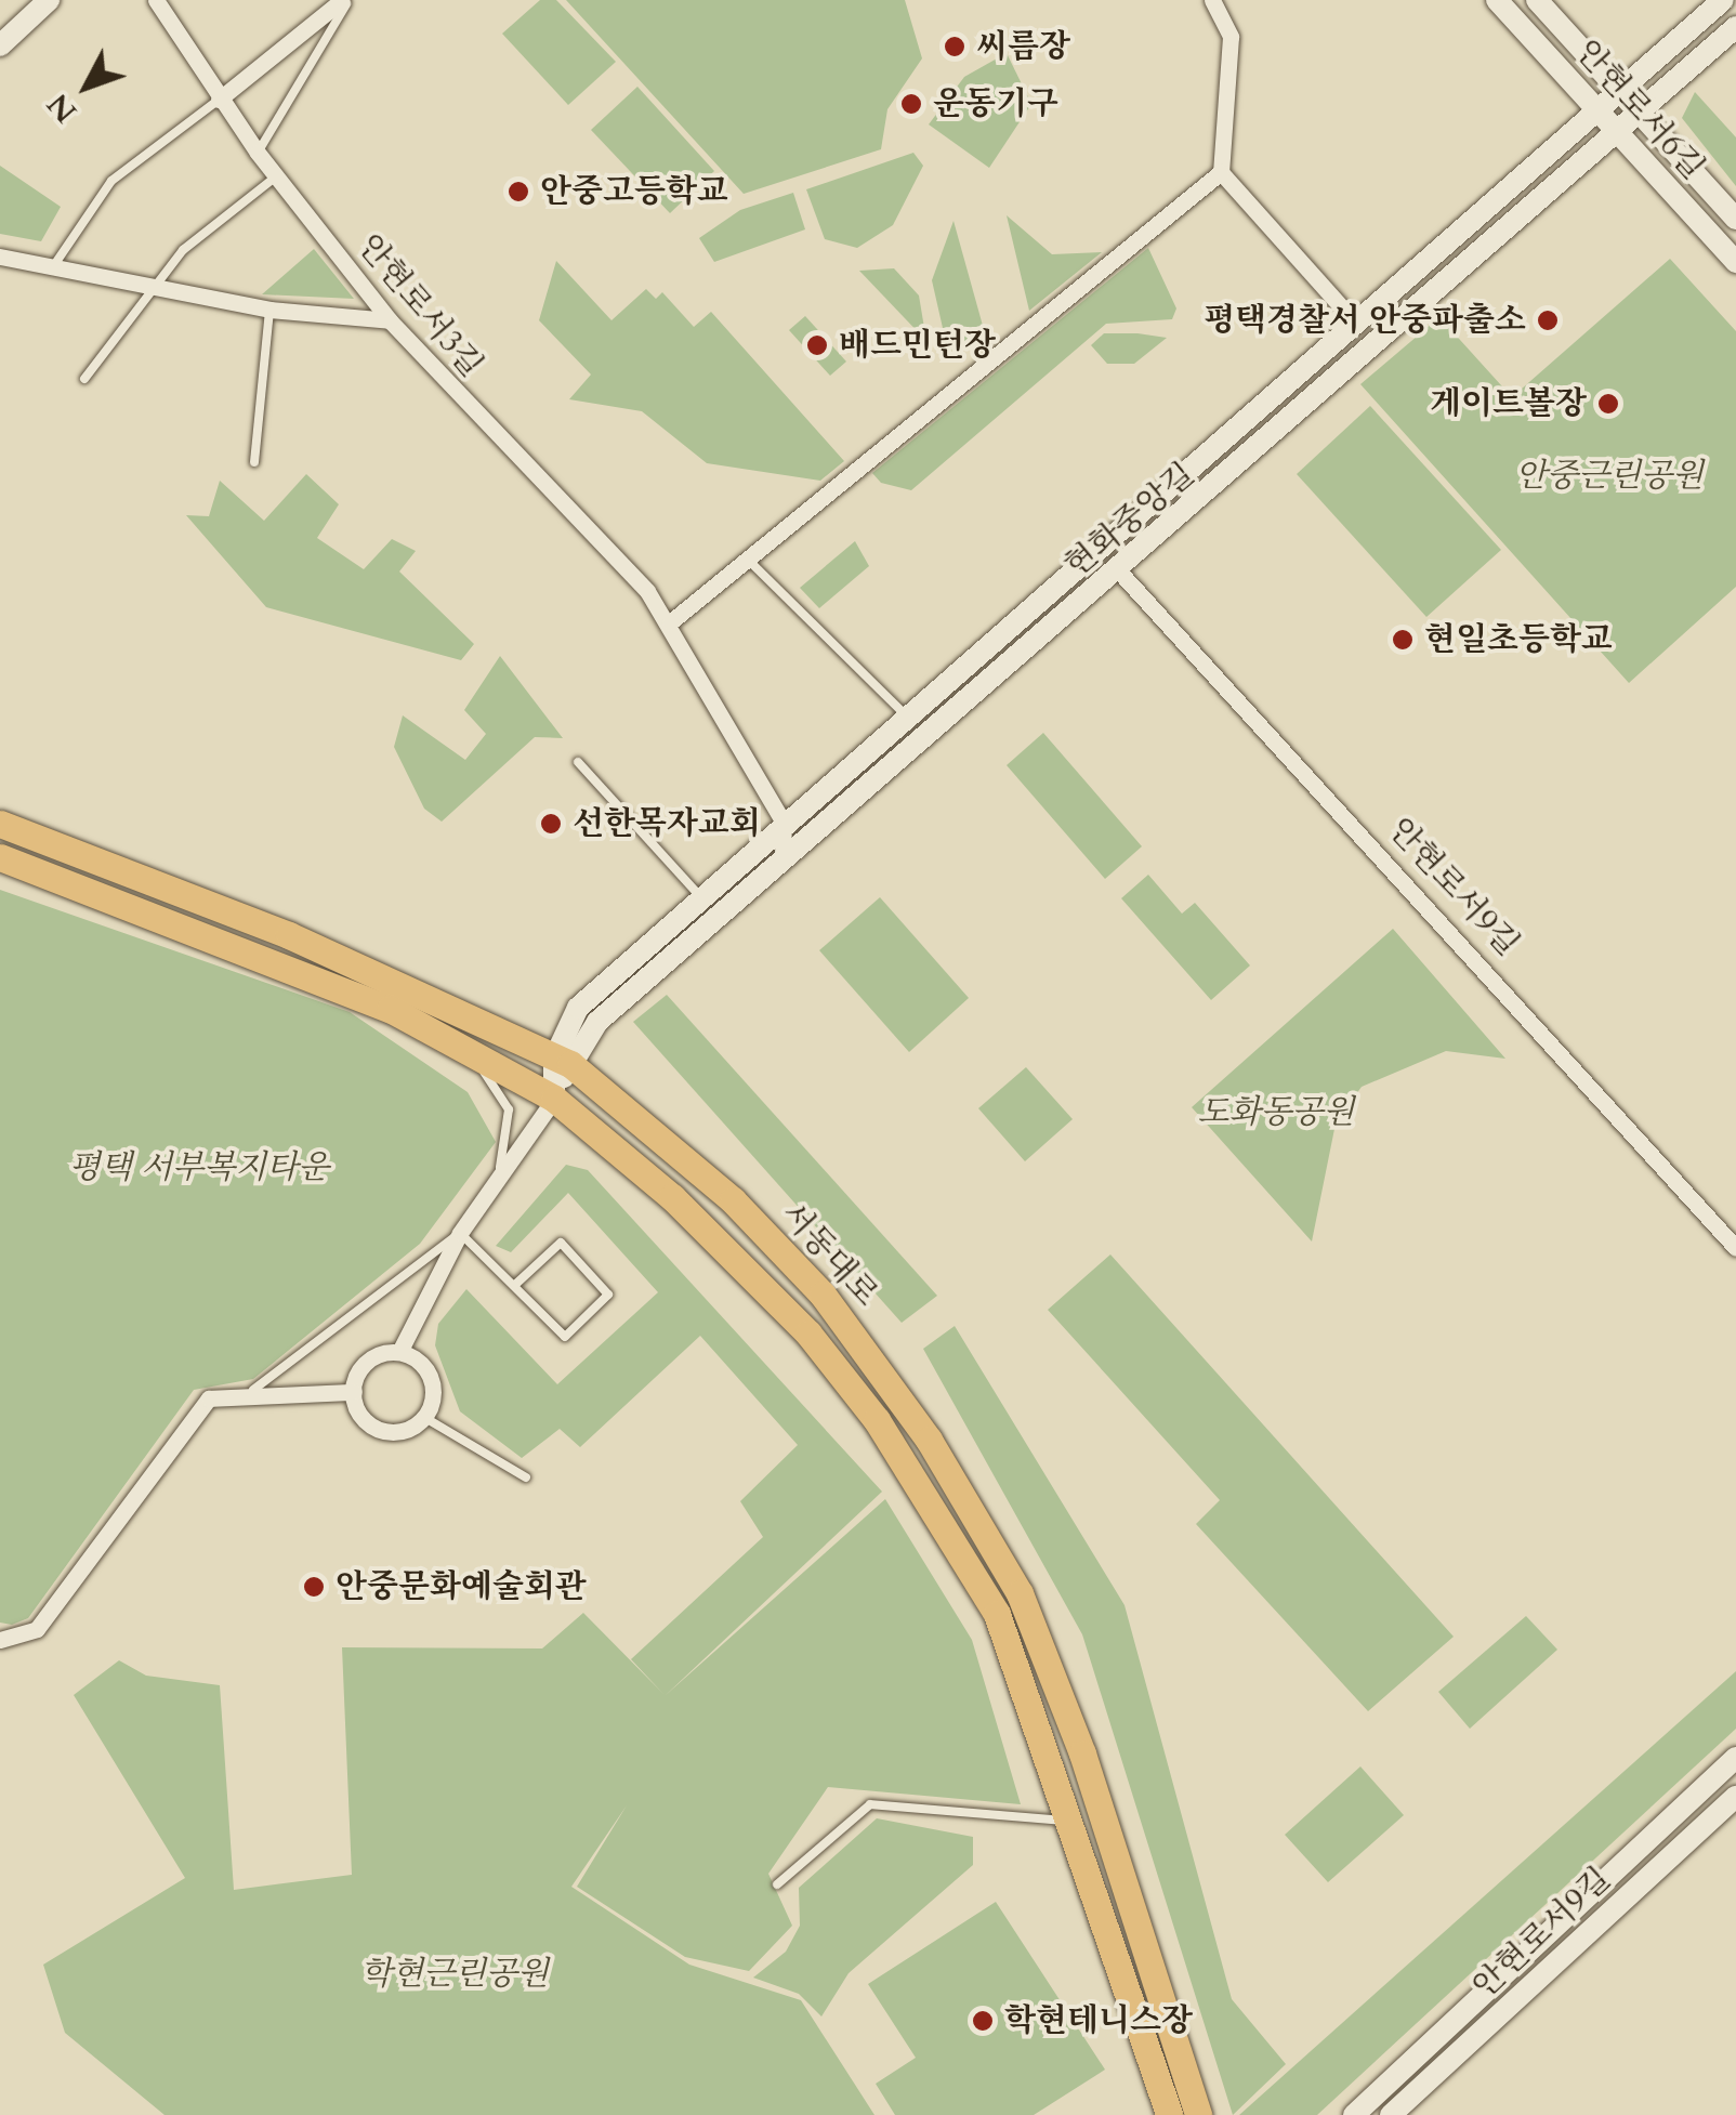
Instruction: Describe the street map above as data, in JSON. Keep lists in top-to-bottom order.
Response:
{
  "streets": {
    "main road": ["서동대로"],
    "street": [
      "안현로서6길",
      "안현로서3길",
      "현화중앙길",
      "안현로서9길"
    ]
  },
  "crossings": [
    ["안현로서6길", "현화중앙길"],
    ["현화중앙길", "안현로서9길"],
    ["현화중앙길", "서동대로"]
  ],
  "parks": [
    "안중근린공원",
    "도화동공원",
    "평택 서부복지타운",
    "학현근린공원"
  ],
  "places": [
    "씨름장",
    "운동기구",
    "안중고등학교",
    "평택경찰서 안중파출소",
    "배드민턴장",
    "게이트볼장",
    "현일초등학교",
    "선한목자교회",
    "안중문화예술회관",
    "학현테니스장"
  ],
  "north": "bottom left"
}
